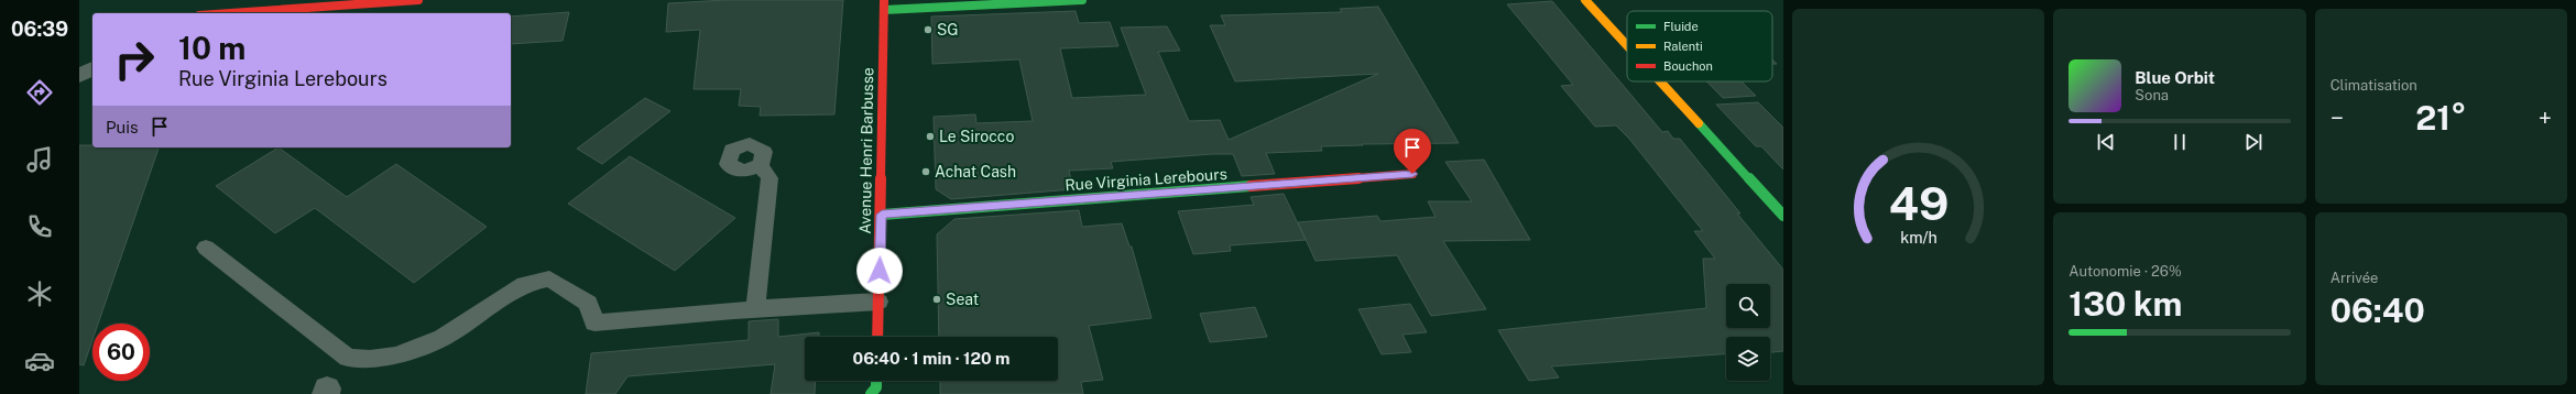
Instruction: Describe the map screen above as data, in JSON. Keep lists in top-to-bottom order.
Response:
{
  "streets": {
    "street": ["Avenue Henri Barbusse", "Rue Virginia Lerebours"]
  },
  "crossings": [
    ["Avenue Henri Barbusse", "Rue Virginia Lerebours"]
  ],
  "places": [
    "SG",
    "Le Sirocco",
    "Achat Cash",
    "Seat"
  ],
  "legend": ["Fluide", "Ralenti", "Bouchon"],
  "page": {
    "tabs": "06:39",
    "tile": [
      "Climatisation",
      ["Autonomie · 26%", "130 km"],
      ["Arrivée", "06:40"]
    ],
    "turn": ["10 m", "Rue Virginia Lerebours"],
    "song": ["Blue Orbit", "Sona"],
    "heat": ["−", "21°", "+"],
    "then": "Puis",
    "limit": "60",
    "trip": "06:40 · 1 min · 120 m",
    "gauge": ["49", "km/h"]
  }
}
